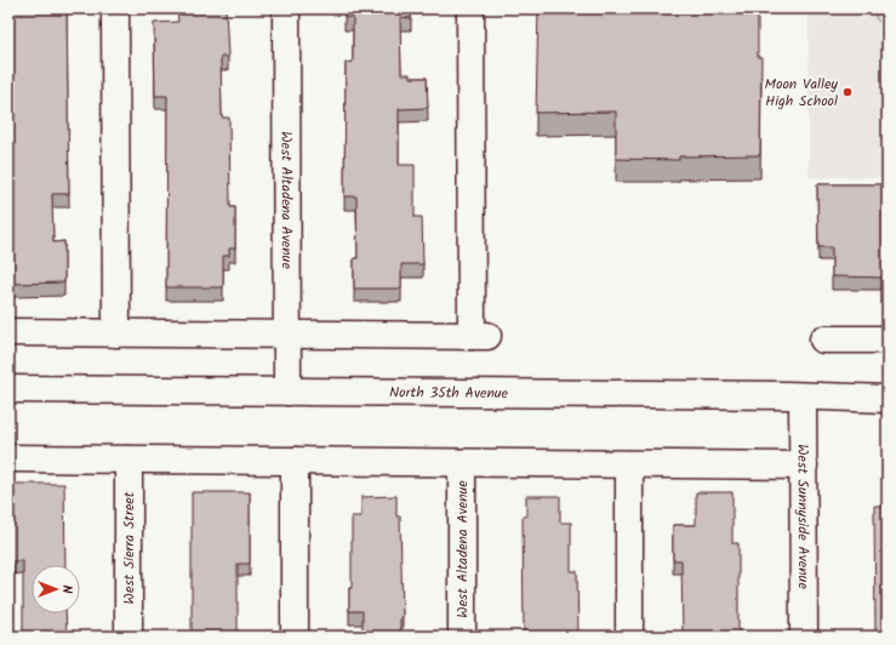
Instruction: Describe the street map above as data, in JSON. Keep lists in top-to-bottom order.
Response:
{
  "streets": {
    "street": [
      "West Altadena Avenue",
      "North 35th Avenue",
      "West Sunnyside Avenue",
      "West Sierra Street"
    ]
  },
  "crossings": [
    ["West Altadena Avenue", "North 35th Avenue"],
    ["North 35th Avenue", "West Sunnyside Avenue"]
  ],
  "places": ["Moon Valley High School"],
  "north": "right"
}
